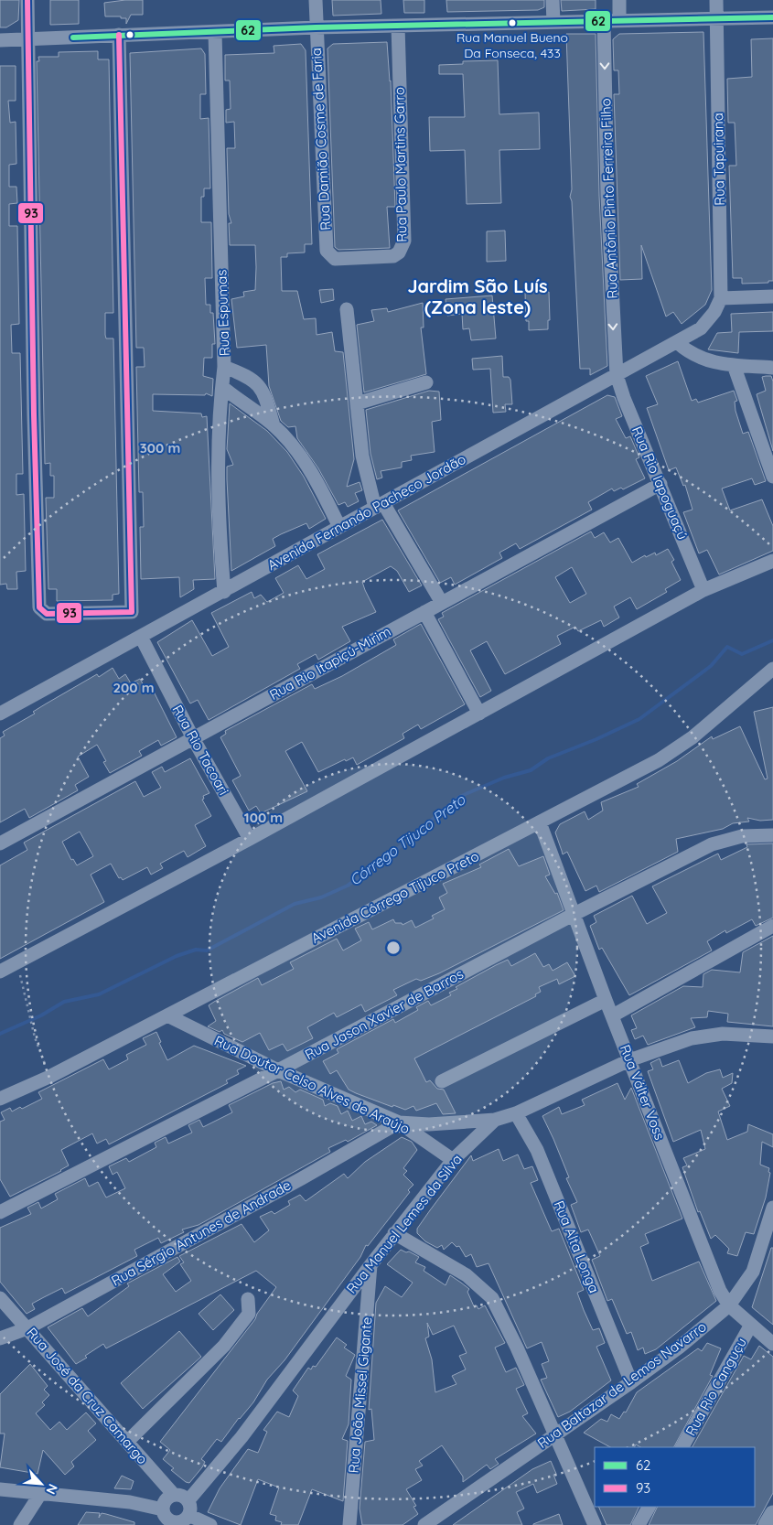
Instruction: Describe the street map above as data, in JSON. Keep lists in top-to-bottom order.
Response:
{
  "streets": {
    "street": [
      "Rua Damião Cosme de Faria",
      "Rua Tapuirana",
      "Rua Paulo Martins Garro",
      "Rua Antônio Pinto Ferreira Filho",
      "Rua Espumas",
      "Rua Rio Iapoguaçú",
      "Avenida Fernando Pacheco Jordão",
      "Rua Rio Itapiçú-Mirim",
      "Rua Rio Tacoari",
      "Avenida Córrego Tijuco Preto",
      "Rua Jason Xavier de Barros",
      "Rua Doutor Celso Alves de Araújo",
      "Rua Válter Voss",
      "Rua Manuel Lemes da Silva",
      "Rua Sérgio Antunes de Andrade",
      "Rua Alta Longa",
      "Rua Baltazar de Lemos Navarro",
      "Rua Rio Canguçu",
      "Rua João Missel Gigante",
      "Rua José da Cruz Camargo"
    ]
  },
  "crossings": [
    ["Rua Damião Cosme de Faria", "Rua Paulo Martins Garro"],
    ["Rua Tapuirana", "Avenida Fernando Pacheco Jordão"],
    ["Rua Antônio Pinto Ferreira Filho", "Rua Rio Iapoguaçú"],
    ["Rua Antônio Pinto Ferreira Filho", "Avenida Fernando Pacheco Jordão"],
    ["Rua Espumas", "Avenida Fernando Pacheco Jordão"],
    ["Rua Rio Iapoguaçú", "Avenida Fernando Pacheco Jordão"],
    ["Rua Rio Iapoguaçú", "Rua Rio Itapiçú-Mirim"],
    ["Avenida Fernando Pacheco Jordão", "Rua Rio Tacoari"],
    ["Rua Rio Itapiçú-Mirim", "Rua Rio Tacoari"],
    ["Avenida Córrego Tijuco Preto", "Rua Doutor Celso Alves de Araújo"],
    ["Avenida Córrego Tijuco Preto", "Rua Válter Voss"],
    ["Rua Jason Xavier de Barros", "Rua Doutor Celso Alves de Araújo"],
    ["Rua Jason Xavier de Barros", "Rua Válter Voss"],
    ["Rua Doutor Celso Alves de Araújo", "Rua Manuel Lemes da Silva"],
    ["Rua Doutor Celso Alves de Araújo", "Rua Sérgio Antunes de Andrade"],
    ["Rua Válter Voss", "Rua Manuel Lemes da Silva"],
    ["Rua Válter Voss", "Rua Baltazar de Lemos Navarro"],
    ["Rua Válter Voss", "Rua Rio Canguçu"],
    ["Rua Manuel Lemes da Silva", "Rua Alta Longa"],
    ["Rua Manuel Lemes da Silva", "Rua João Missel Gigante"],
    ["Rua Manuel Lemes da Silva", "Rua José da Cruz Camargo"],
    ["Rua Sérgio Antunes de Andrade", "Rua José da Cruz Camargo"],
    ["Rua Alta Longa", "Rua Baltazar de Lemos Navarro"]
  ],
  "one_way": ["Rua Antônio Pinto Ferreira Filho"],
  "districts": ["Jardim São Luís (Zona leste)"],
  "water": ["Córrego Tijuco Preto"],
  "places": ["Rua Manuel Bueno Da Fonseca, 433"],
  "lines": ["transit line 93", "transit line 62"],
  "legend": ["62", "93"],
  "north": "bottom right",
  "rings": ["300 m", "200 m", "100 m"]
}
